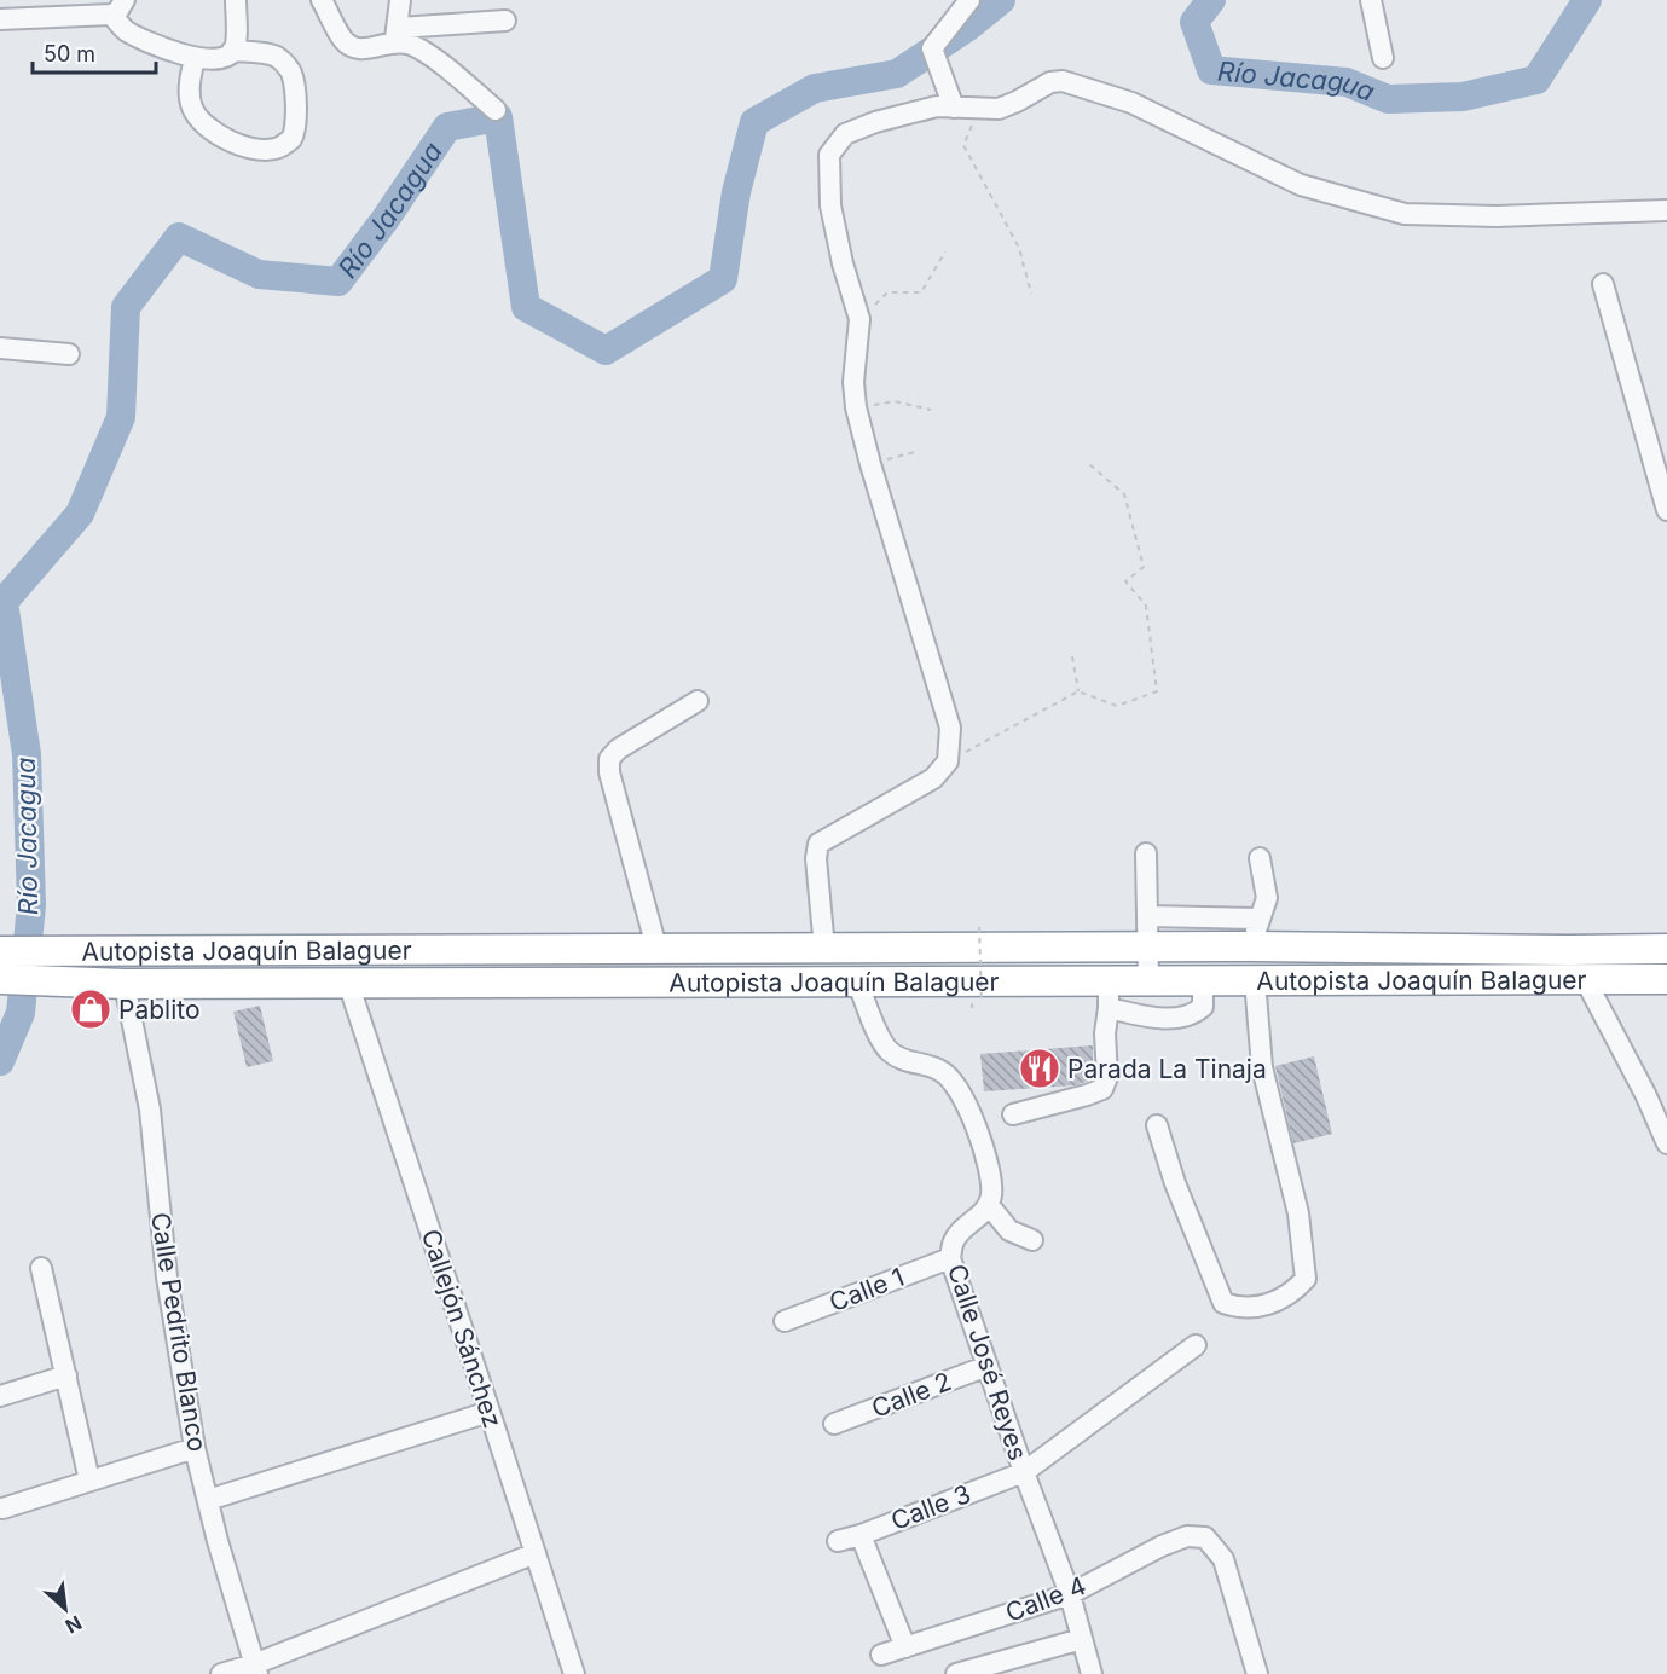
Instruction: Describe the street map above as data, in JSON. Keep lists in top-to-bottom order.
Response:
{
  "streets": {
    "highway": ["Autopista Joaquín Balaguer"],
    "street": [
      "Calle 1",
      "Callejón Sánchez",
      "Calle Pedrito Blanco",
      "Calle José Reyes",
      "Calle 2",
      "Calle 3",
      "Calle 4"
    ]
  },
  "crossings": [
    ["Autopista Joaquín Balaguer", "Callejón Sánchez"],
    ["Autopista Joaquín Balaguer", "Calle Pedrito Blanco"],
    ["Calle 1", "Calle José Reyes"],
    ["Calle José Reyes", "Calle 2"],
    ["Calle José Reyes", "Calle 3"],
    ["Calle José Reyes", "Calle 4"]
  ],
  "water": ["Río Jacagua"],
  "places": {
    "shop": ["Pablito"],
    "restaurant": ["Parada La Tinaja"]
  },
  "scale_bar": "50 m",
  "north": "bottom right"
}
